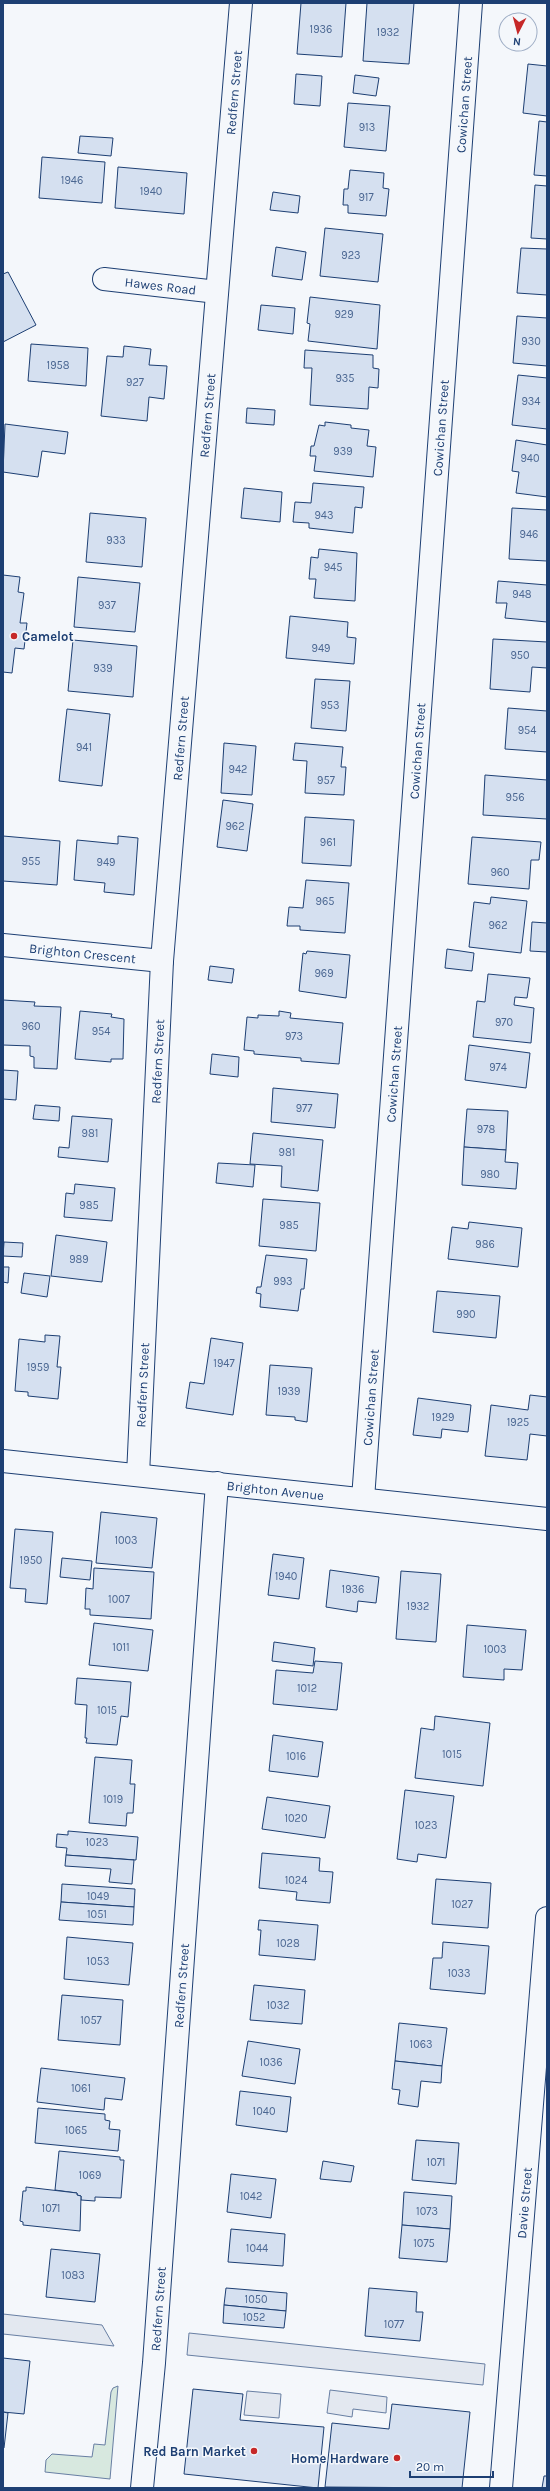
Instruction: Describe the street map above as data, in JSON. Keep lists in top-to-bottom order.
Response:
{
  "streets": {
    "street": [
      "Redfern Street",
      "Cowichan Street",
      "Hawes Road",
      "Brighton Crescent",
      "Brighton Avenue",
      "Davie Street"
    ]
  },
  "crossings": [
    ["Redfern Street", "Hawes Road"],
    ["Redfern Street", "Brighton Crescent"],
    ["Redfern Street", "Brighton Avenue"],
    ["Cowichan Street", "Brighton Avenue"]
  ],
  "places": ["Camelot", "Red Barn Market", "Home Hardware"],
  "house_numbers": [
    "1936",
    "1932",
    "913",
    "1946",
    "1940",
    "917",
    "923",
    "929",
    "930",
    "1958",
    "935",
    "927",
    "934",
    "939",
    "940",
    "943",
    "946",
    "933",
    "945",
    "948",
    "937",
    "949",
    "950",
    "939",
    "953",
    "954",
    "941",
    "942",
    "957",
    "956",
    "962",
    "961",
    "955",
    "949",
    "960",
    "965",
    "962",
    "969",
    "970",
    "960",
    "954",
    "973",
    "974",
    "977",
    "978",
    "981",
    "981",
    "980",
    "985",
    "985",
    "986",
    "989",
    "993",
    "990",
    "1947",
    "1959",
    "1939",
    "1929",
    "1925",
    "1003",
    "1950",
    "1940",
    "1936",
    "1007",
    "1932",
    "1011",
    "1003",
    "1012",
    "1015",
    "1015",
    "1016",
    "1019",
    "1020",
    "1023",
    "1023",
    "1024",
    "1049",
    "1027",
    "1051",
    "1028",
    "1053",
    "1033",
    "1032",
    "1057",
    "1063",
    "1036",
    "1061",
    "1040",
    "1065",
    "1071",
    "1069",
    "1042",
    "1071",
    "1073",
    "1075",
    "1044",
    "1083",
    "1050",
    "1052",
    "1077"
  ],
  "scale_bar": "20 m",
  "north": "bottom"
}
